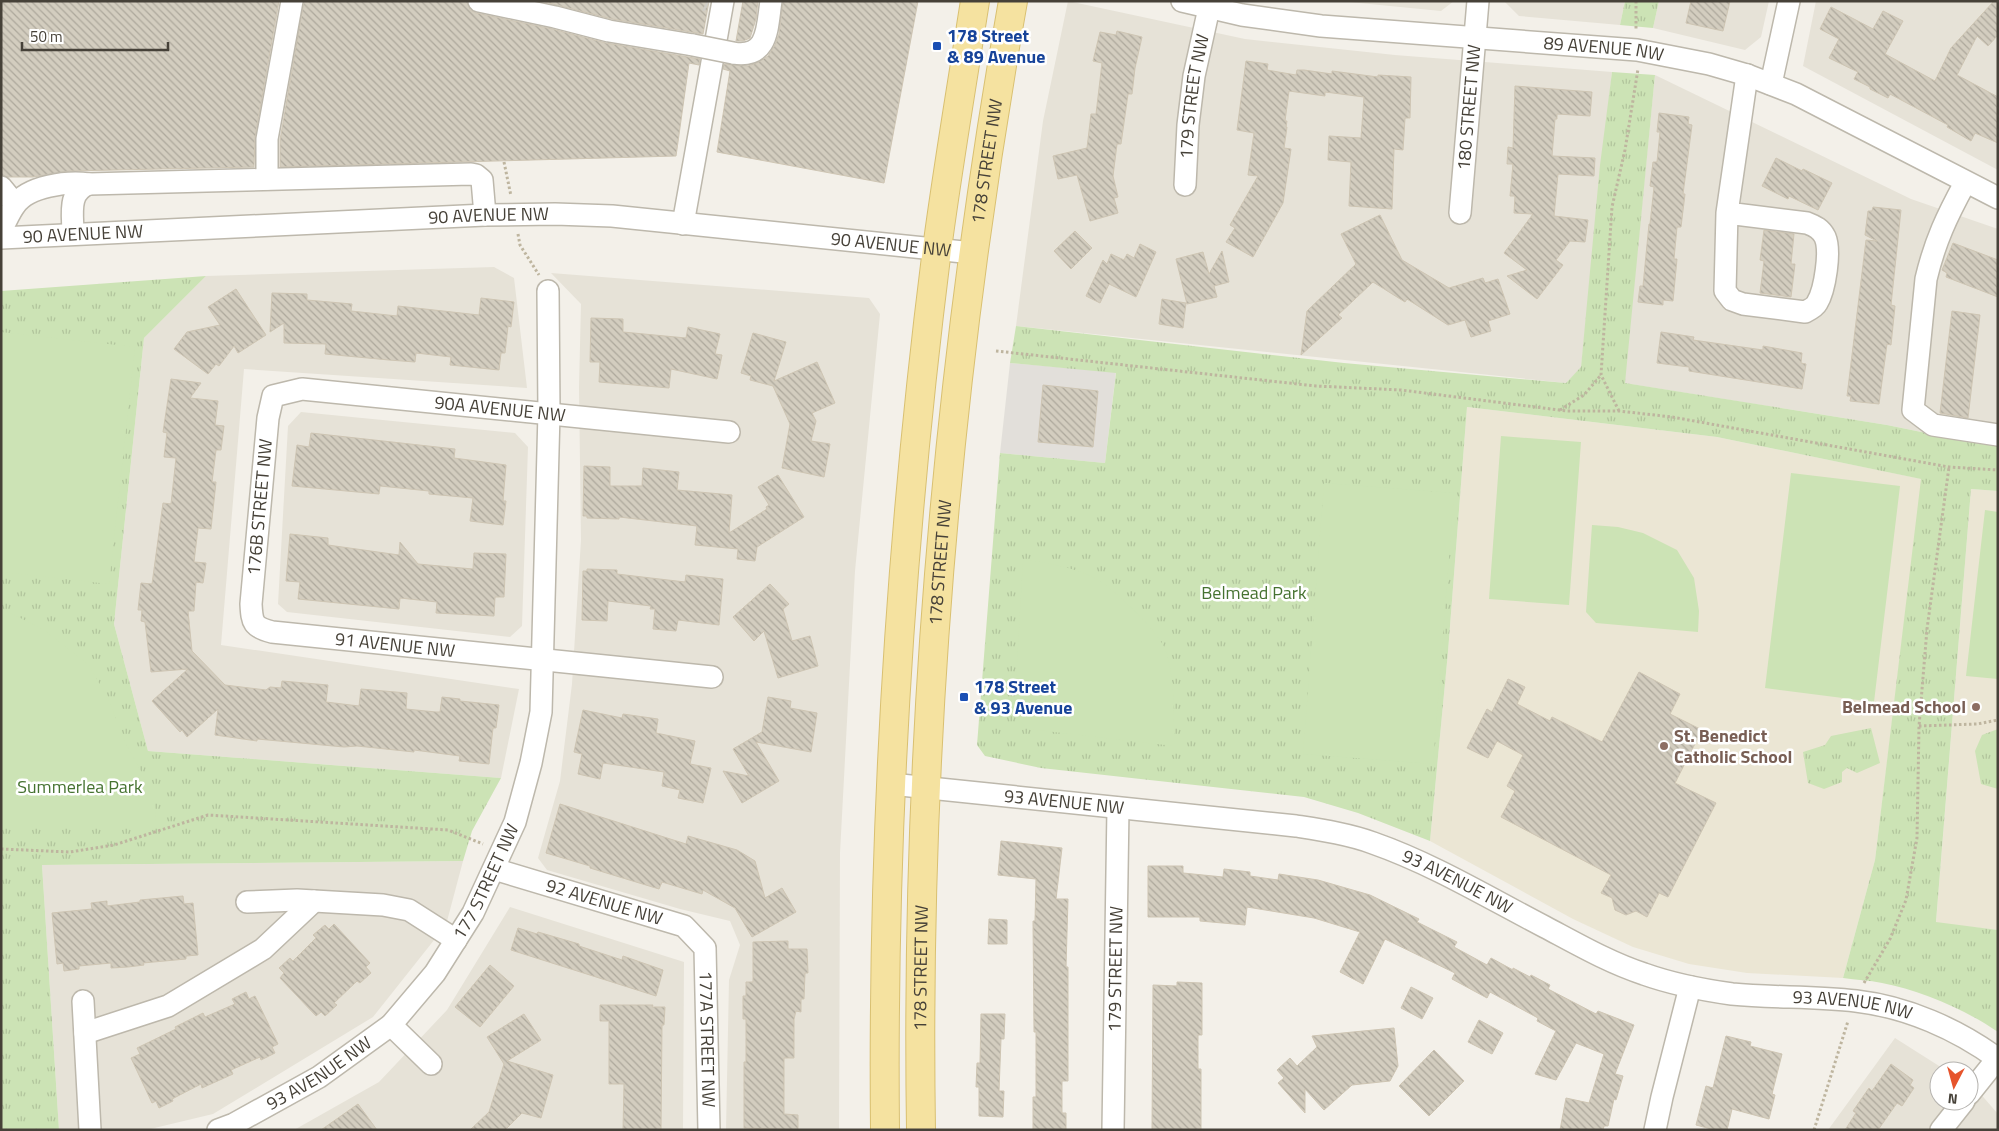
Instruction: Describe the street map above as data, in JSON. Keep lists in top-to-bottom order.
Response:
{
  "streets": {
    "main road": ["178 STREET NW"],
    "street": [
      "89 AVENUE NW",
      "179 STREET NW",
      "180 STREET NW",
      "90 AVENUE NW",
      "90A AVENUE NW",
      "176B STREET NW",
      "91 AVENUE NW",
      "93 AVENUE NW",
      "177 STREET NW",
      "92 AVENUE NW",
      "177A STREET NW"
    ]
  },
  "crossings": [
    ["89 AVENUE NW", "179 STREET NW"],
    ["89 AVENUE NW", "180 STREET NW"],
    ["179 STREET NW", "93 AVENUE NW"],
    ["178 STREET NW", "90 AVENUE NW"],
    ["178 STREET NW", "93 AVENUE NW"],
    ["90A AVENUE NW", "176B STREET NW"],
    ["90A AVENUE NW", "177 STREET NW"],
    ["176B STREET NW", "91 AVENUE NW"],
    ["91 AVENUE NW", "177 STREET NW"],
    ["93 AVENUE NW", "177 STREET NW"],
    ["177 STREET NW", "92 AVENUE NW"],
    ["92 AVENUE NW", "177A STREET NW"]
  ],
  "parks": ["Belmead Park", "Summerlea Park"],
  "places": {
    "transit": ["178 Street & 89 Avenue", "178 Street & 93 Avenue"],
    "other": ["Belmead School", "St. Benedict Catholic School"]
  },
  "scale_bar": "50 m",
  "north": "bottom"
}
